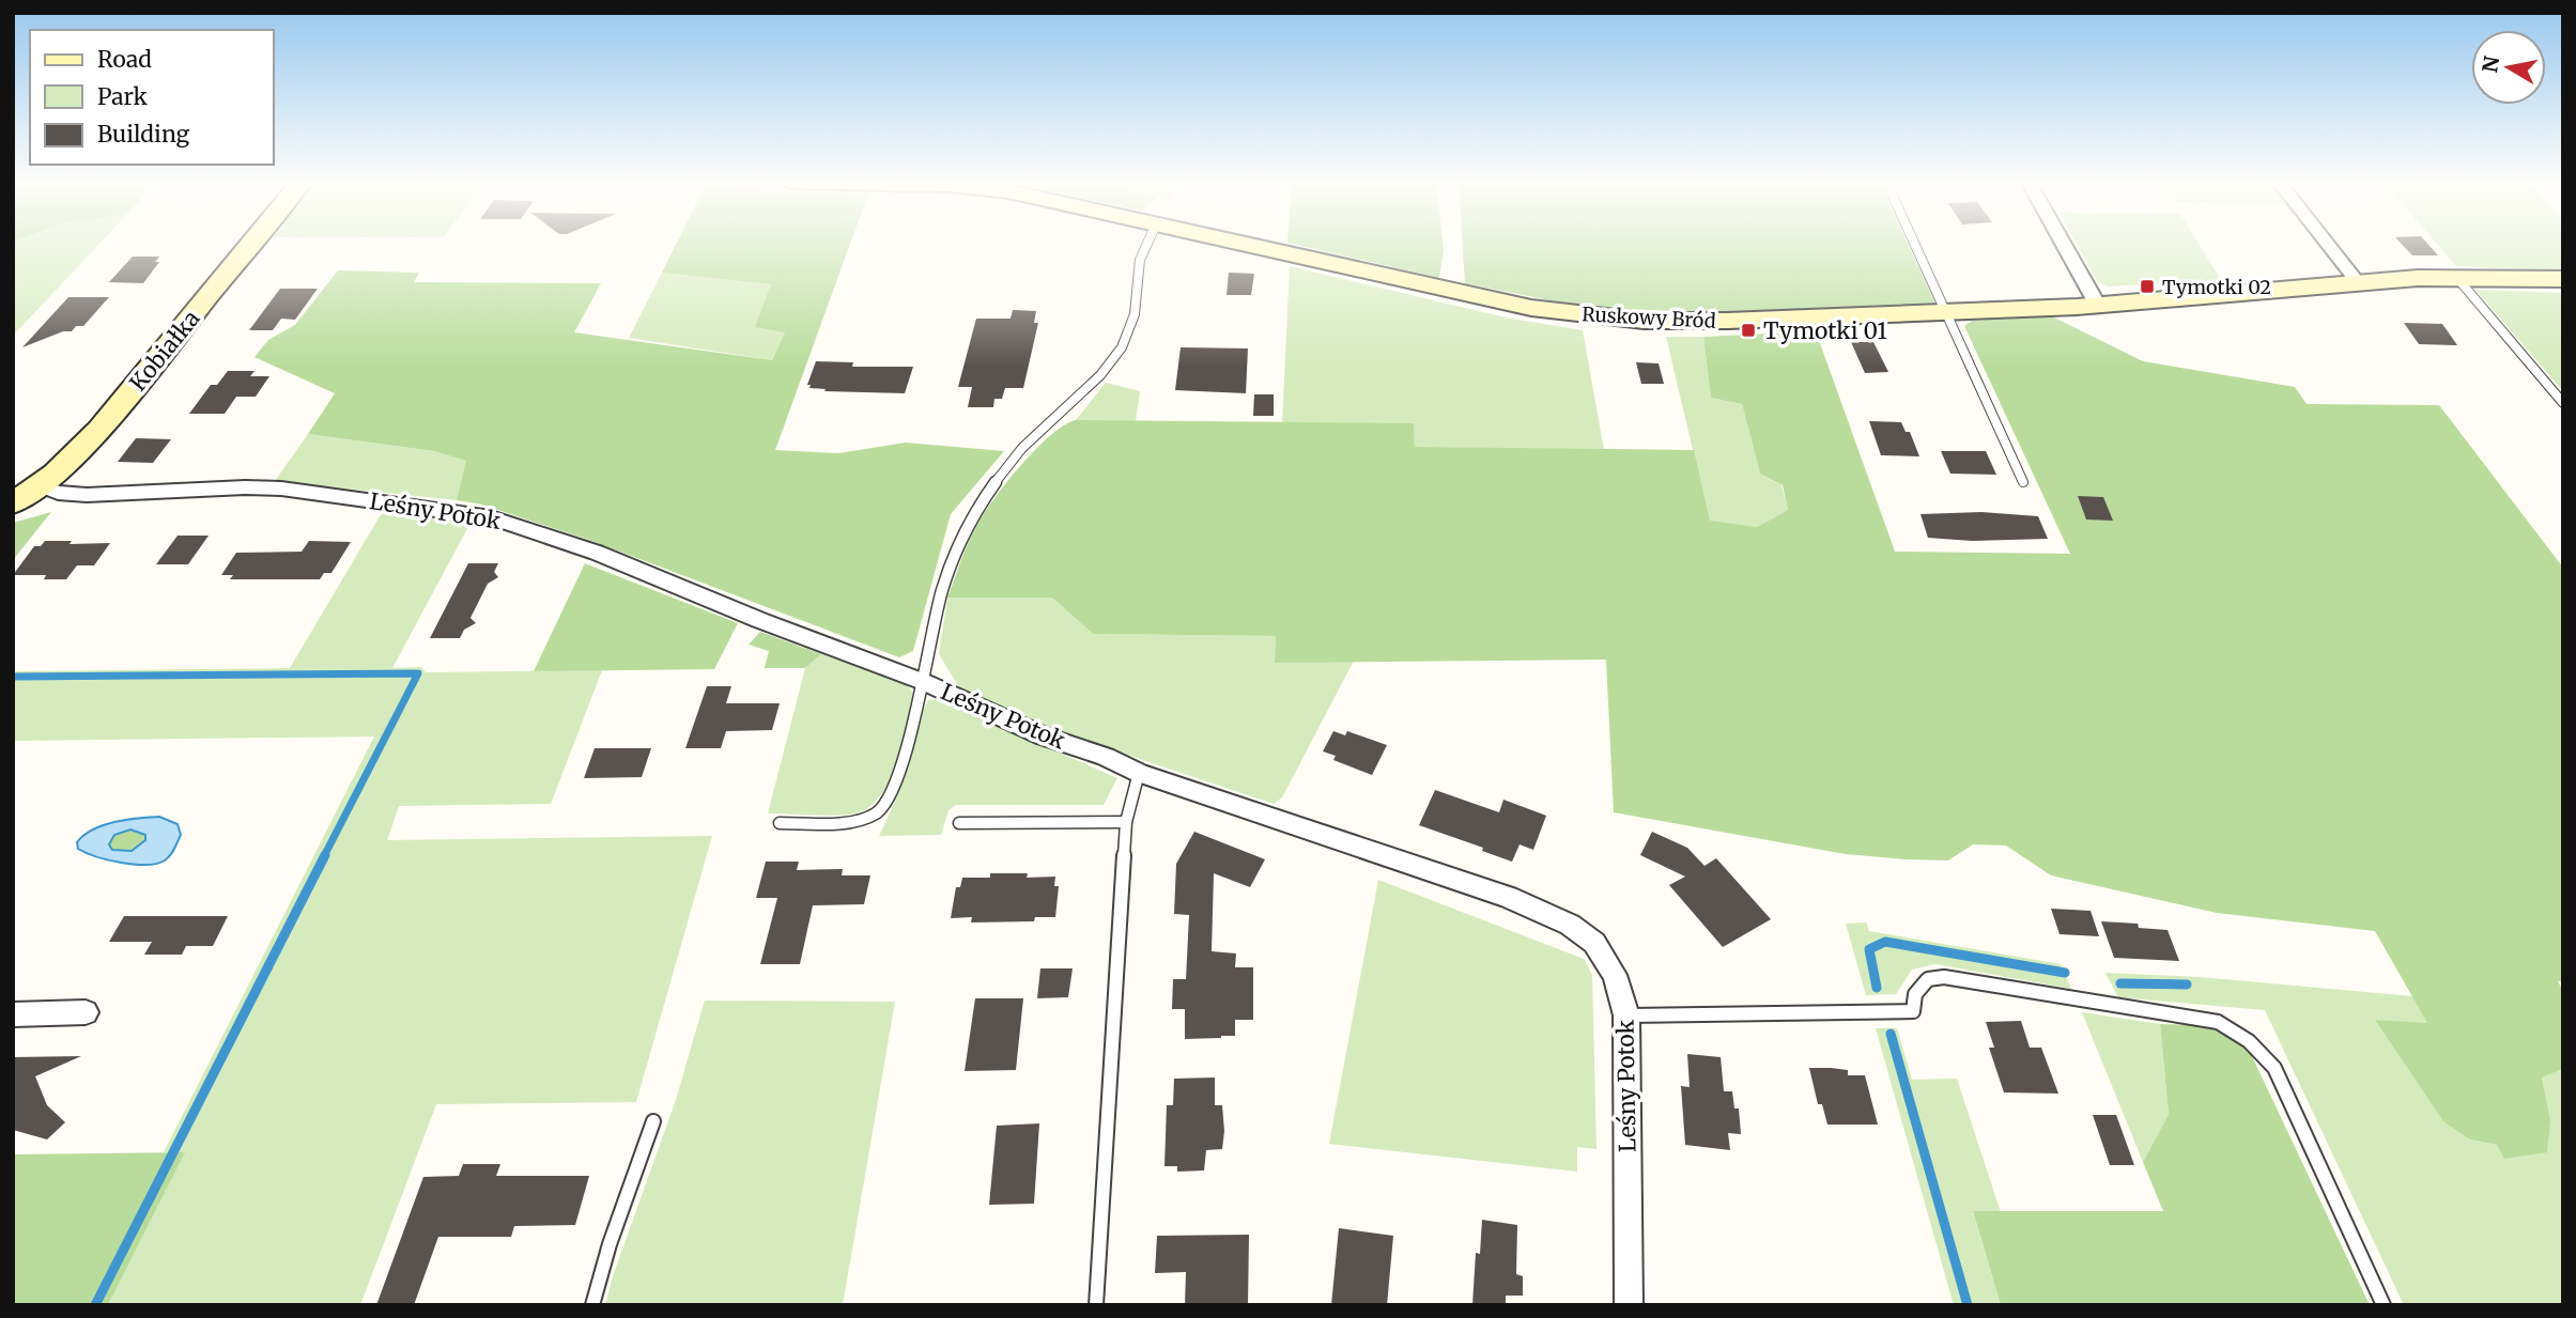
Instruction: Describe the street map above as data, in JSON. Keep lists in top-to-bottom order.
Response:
{
  "streets": {
    "street": ["Ruskowy Bród", "Kobiałka", "Leśny Potok"]
  },
  "crossings": [
    ["Kobiałka", "Leśny Potok"]
  ],
  "places": {
    "transit": ["Tymotki 02", "Tymotki 01"]
  },
  "legend": ["Road", "Park", "Building"],
  "north": "left"
}
